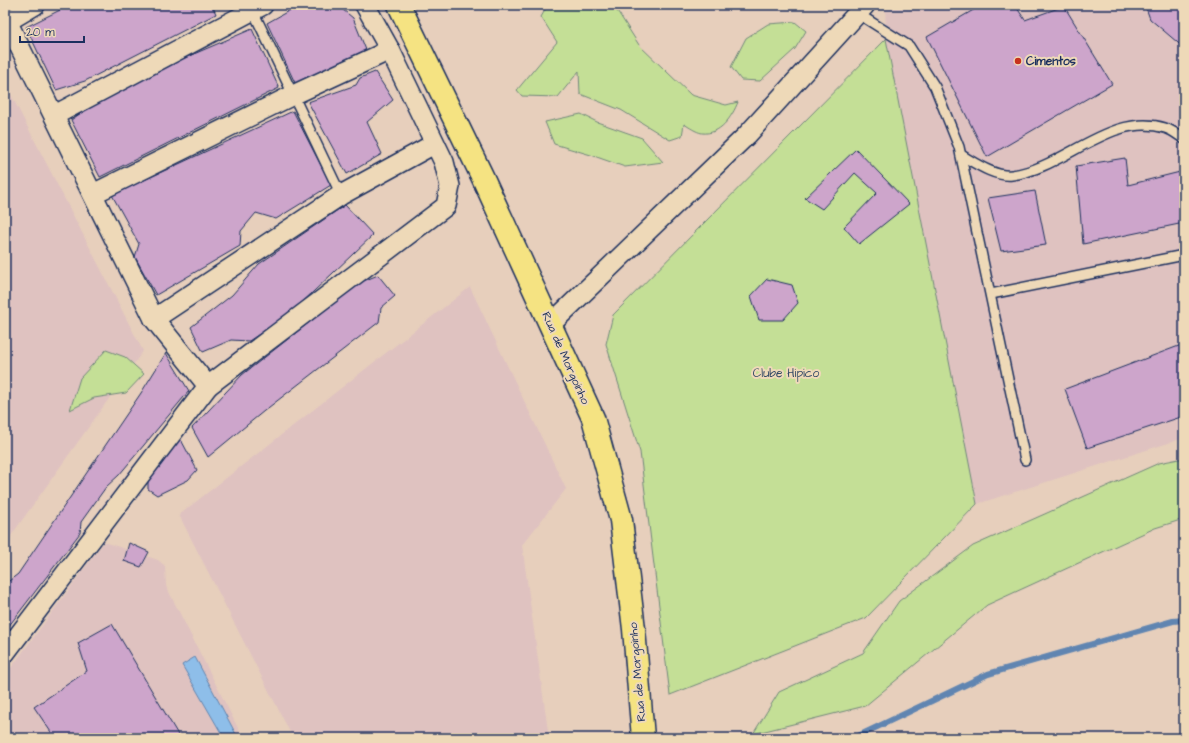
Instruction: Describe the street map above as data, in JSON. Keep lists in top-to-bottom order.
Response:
{
  "streets": {
    "main road": ["Rua de Morgoinho"]
  },
  "parks": ["Clube Hipico"],
  "places": ["Cimentos"],
  "scale_bar": "20 m"
}
